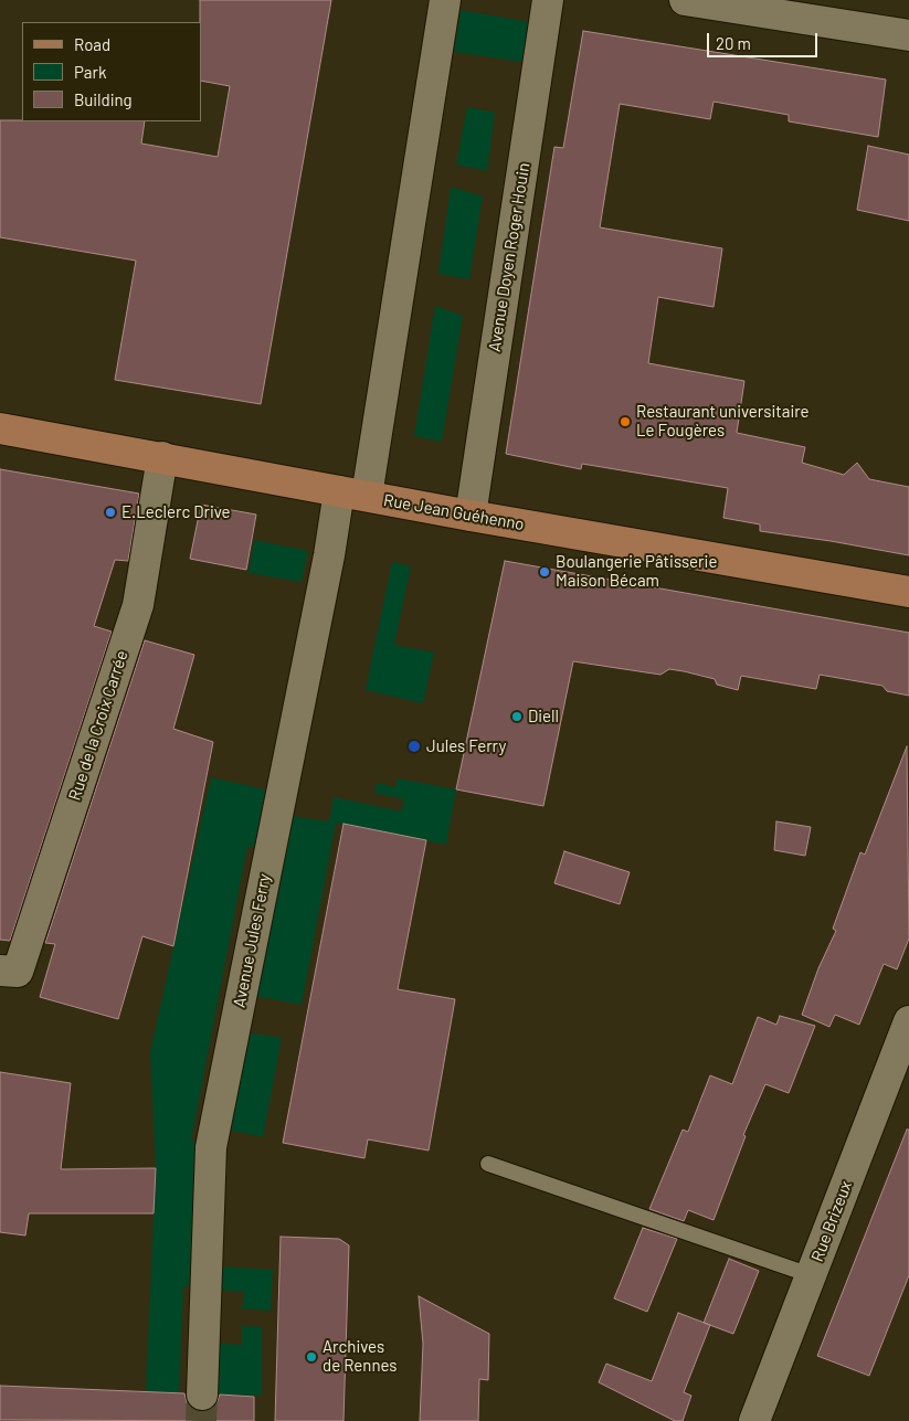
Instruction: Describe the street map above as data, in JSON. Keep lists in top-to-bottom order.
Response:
{
  "streets": {
    "main road": ["Rue Jean Guéhenno"],
    "street": [
      "Avenue Doyen Roger Houin",
      "Rue de la Croix Carrée",
      "Avenue Jules Ferry",
      "Rue Brizeux"
    ]
  },
  "crossings": [
    ["Avenue Doyen Roger Houin", "Rue Jean Guéhenno"],
    ["Rue Jean Guéhenno", "Rue de la Croix Carrée"],
    ["Rue Jean Guéhenno", "Avenue Jules Ferry"]
  ],
  "places": [
    "Restaurant universitaire Le Fougères",
    "E.Leclerc Drive",
    "Boulangerie Pâtisserie Maison Bécam",
    "Diell",
    "Jules Ferry",
    "Archives de Rennes"
  ],
  "legend": ["Road", "Park", "Building"],
  "scale_bar": "20 m"
}
